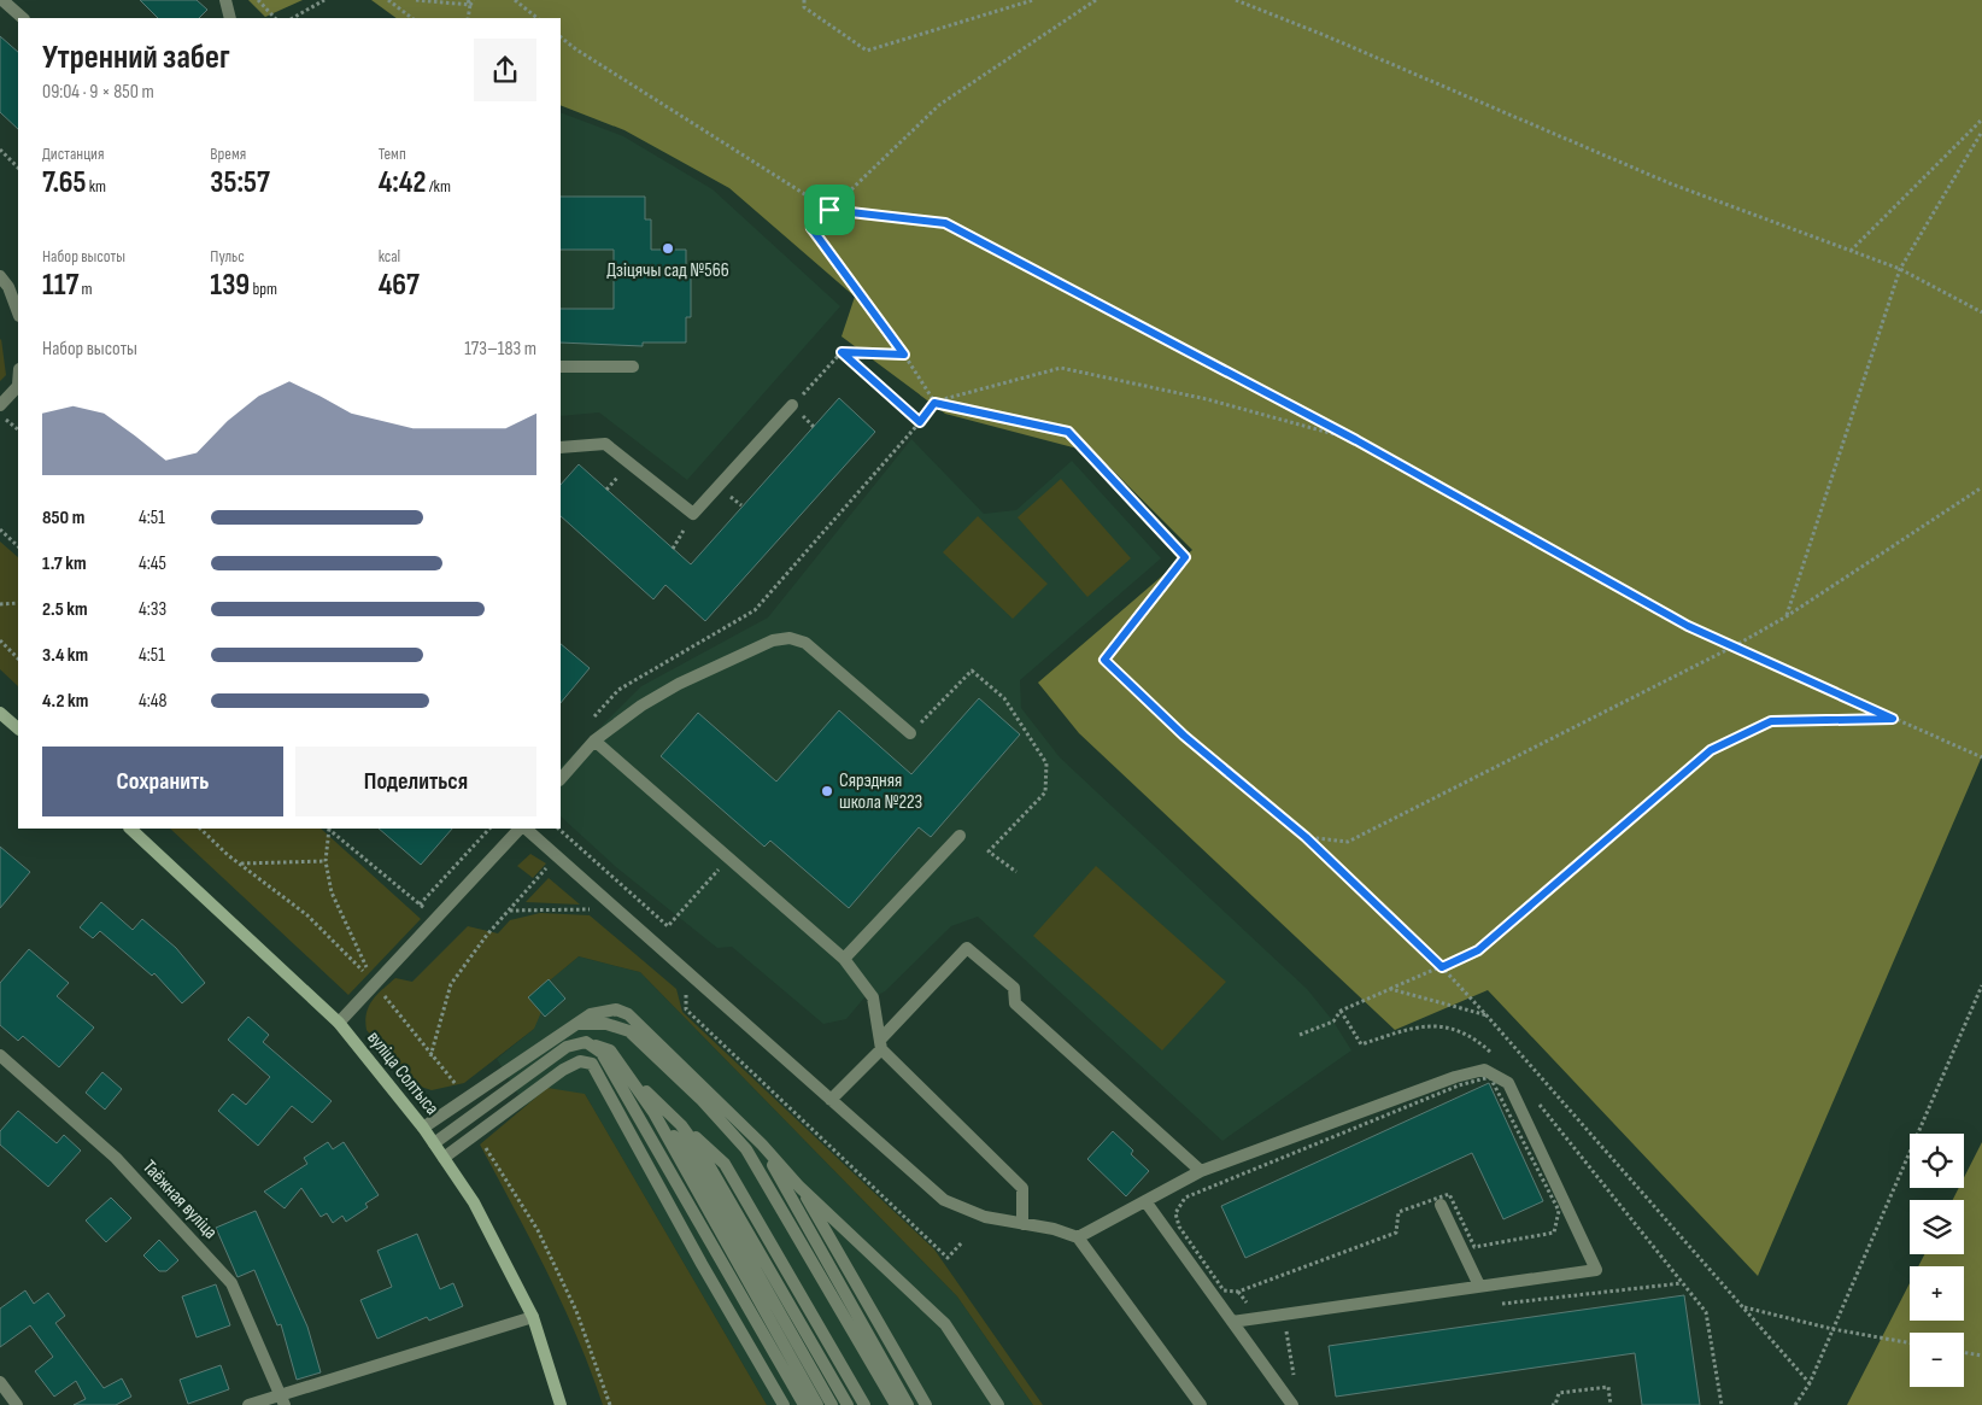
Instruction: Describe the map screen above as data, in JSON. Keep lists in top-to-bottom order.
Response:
{
  "streets": {
    "main road": ["вуліца Солтыса"],
    "street": ["Таёжная вуліца"]
  },
  "places": ["Дзіцячы сад №566", "Сярэдняя школа №223"],
  "page": {
    "heading": ["Утренний забег", "09:04 · 9 × 850 m"],
    "stats": [
      ["Дистанция", "7.65 km"],
      ["Время", "35:57"],
      ["Темп", "4:42 /km"],
      ["Набор высоты", "117 m"],
      ["Пульс", "139 bpm"],
      ["kcal", "467"]
    ],
    "chart": ["Набор высоты", "173–183 m"],
    "list": [
      {
        "name": "850 m",
        "note": "4:51"
      },
      {
        "name": "1.7 km",
        "note": "4:45"
      },
      {
        "name": "2.5 km",
        "note": "4:33"
      },
      {
        "name": "3.4 km",
        "note": "4:51"
      },
      {
        "name": "4.2 km",
        "note": "4:48"
      }
    ],
    "buttons": ["Сохранить", "Поделиться"],
    "map_buttons": ["+", "−"]
  }
}
